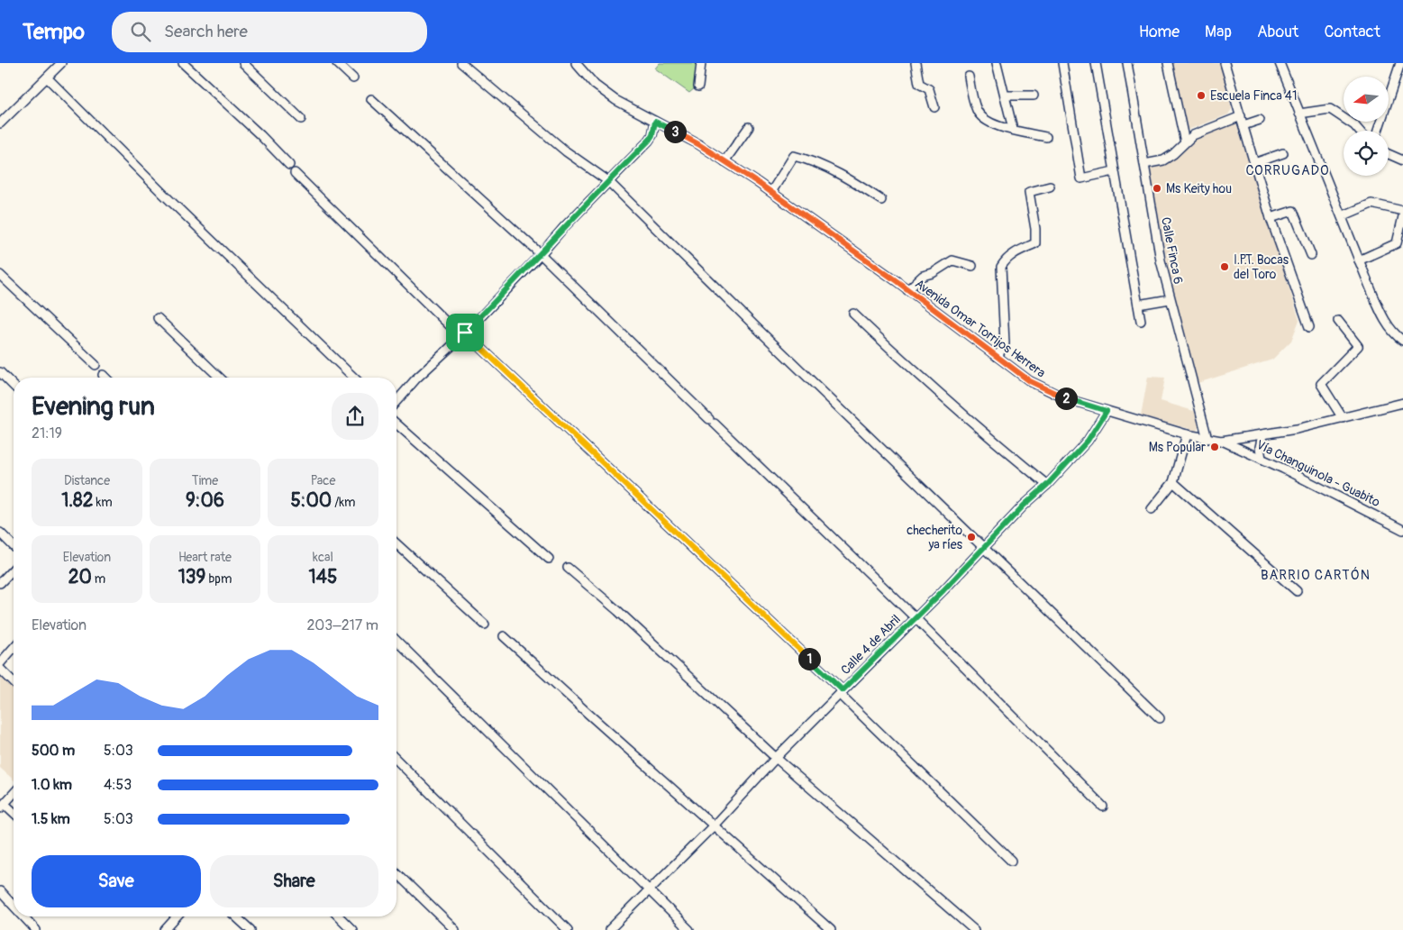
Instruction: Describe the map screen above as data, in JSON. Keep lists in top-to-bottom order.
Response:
{
  "streets": {
    "street": [
      "Calle Finca 6",
      "Avenida Omar Torrijos Herrera",
      "Vía Changuinola - Guabito",
      "Calle 4 de Abril"
    ]
  },
  "crossings": [
    ["Calle Finca 6", "Avenida Omar Torrijos Herrera"],
    ["Avenida Omar Torrijos Herrera", "Vía Changuinola - Guabito"],
    ["Avenida Omar Torrijos Herrera", "Calle 4 de Abril"]
  ],
  "districts": ["CORRUGADO", "BARRIO CARTÓN"],
  "places": [
    "Escuela Finca 41",
    "Ms Keity hou",
    "I.P.T. Bocas del Toro",
    "Ms Popular",
    "checherito ya ríes"
  ],
  "north": "left",
  "page": {
    "header": "Tempo",
    "search": "Search here",
    "nav": [
      "Home",
      "Map",
      "About",
      "Contact"
    ],
    "pins": ["3", "2", "1"],
    "heading": ["Evening run", "21:19"],
    "stats": [
      ["Distance", "1.82 km"],
      ["Time", "9:06"],
      ["Pace", "5:00 /km"],
      ["Elevation", "20 m"],
      ["Heart rate", "139 bpm"],
      ["kcal", "145"]
    ],
    "chart": ["Elevation", "203–217 m"],
    "list": [
      {
        "name": "500 m",
        "note": "5:03"
      },
      {
        "name": "1.0 km",
        "note": "4:53"
      },
      {
        "name": "1.5 km",
        "note": "5:03"
      }
    ],
    "buttons": ["Save", "Share"]
  }
}
